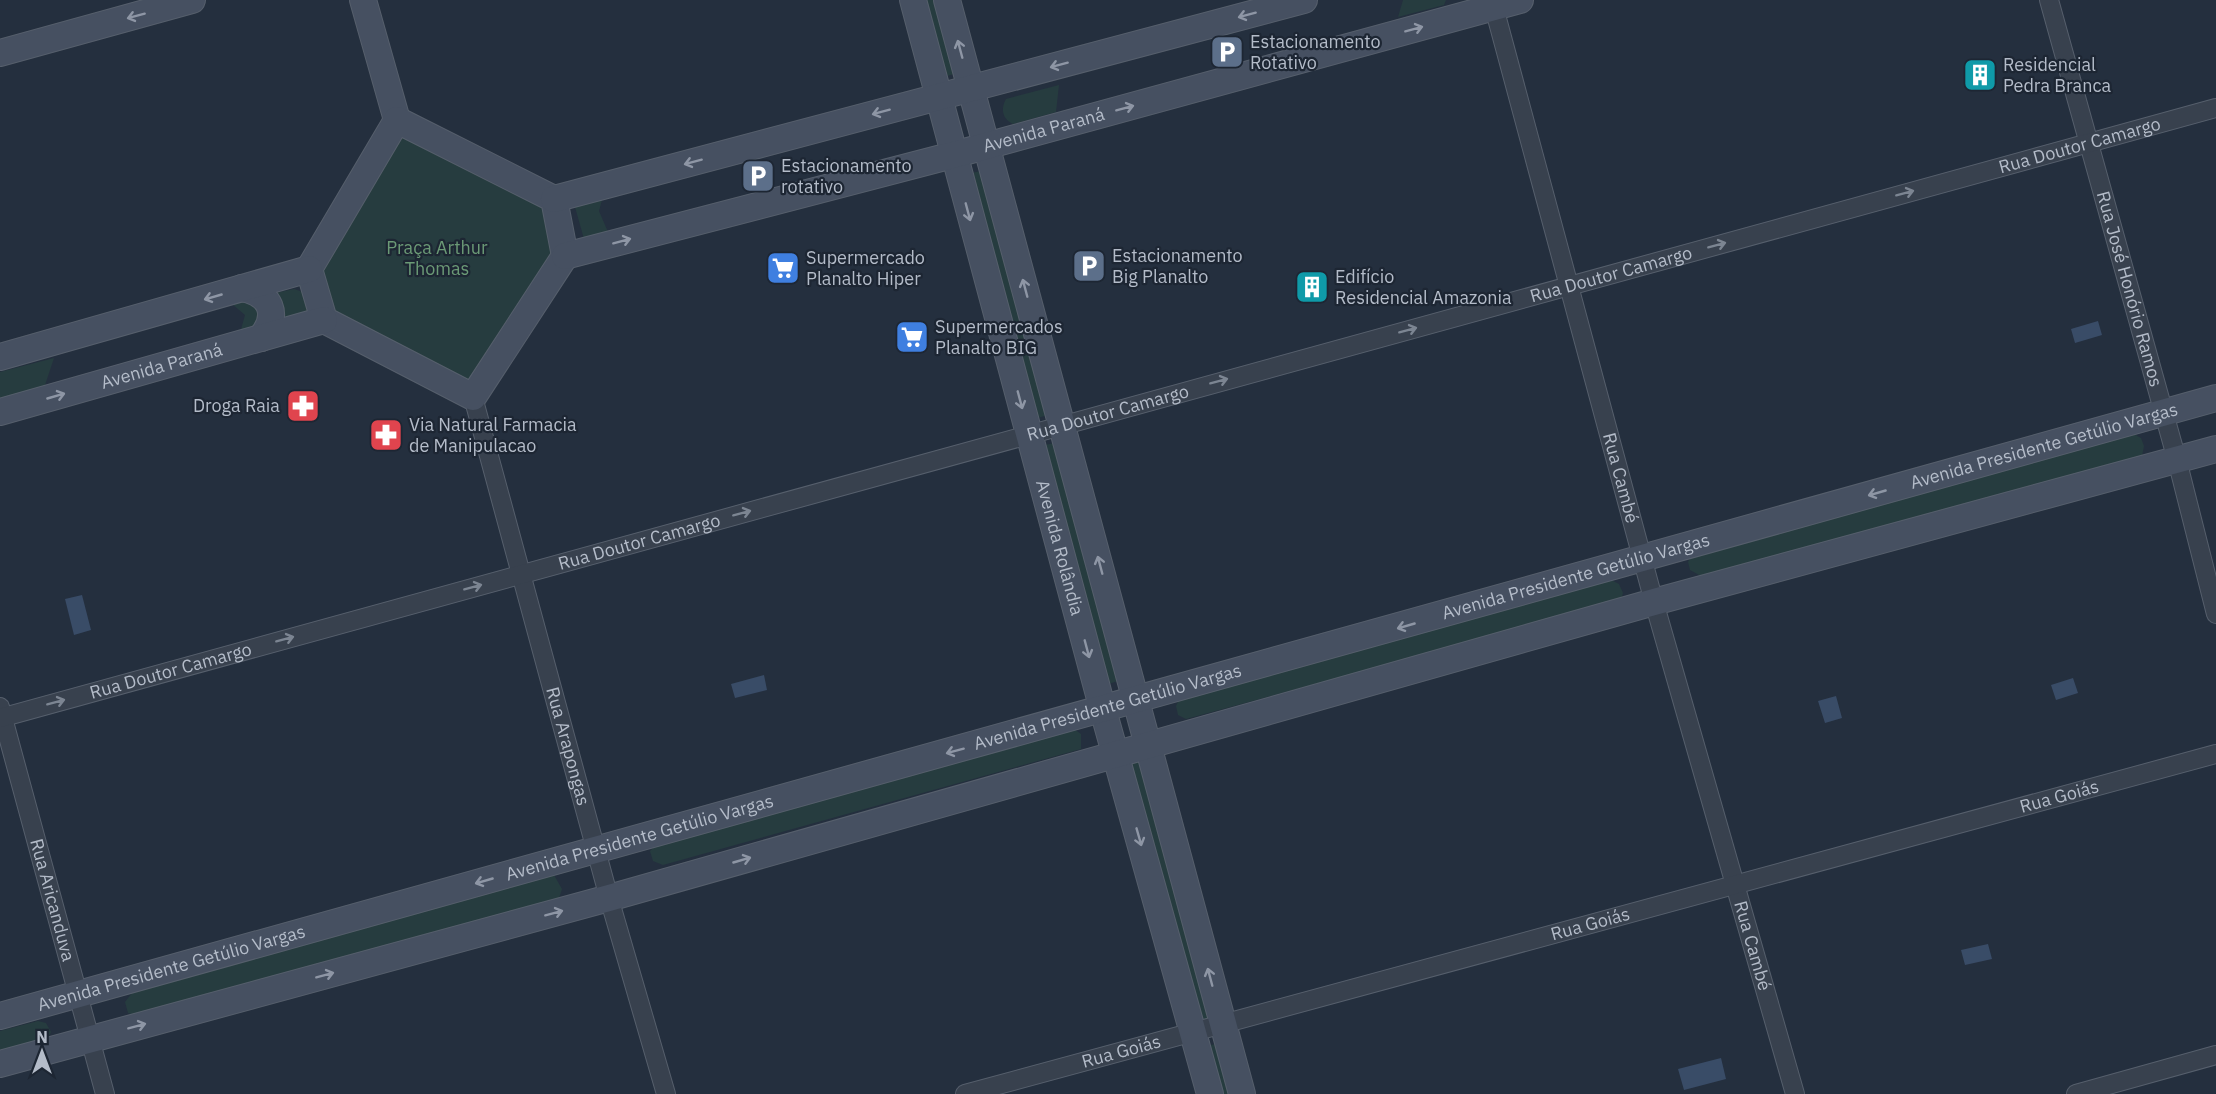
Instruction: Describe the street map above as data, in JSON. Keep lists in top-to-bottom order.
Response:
{
  "streets": {
    "street": [
      "Avenida Paraná",
      "Rua Doutor Camargo",
      "Rua José Honório Ramos",
      "Avenida Presidente Getúlio Vargas",
      "Rua Cambé",
      "Avenida Rolândia",
      "Rua Arapongas",
      "Rua Goiás",
      "Rua Aricanduva"
    ]
  },
  "crossings": [
    ["Avenida Paraná", "Rua Cambé"],
    ["Avenida Paraná", "Avenida Rolândia"],
    ["Rua Doutor Camargo", "Rua José Honório Ramos"],
    ["Rua Doutor Camargo", "Rua Cambé"],
    ["Rua Doutor Camargo", "Avenida Rolândia"],
    ["Rua Doutor Camargo", "Rua Arapongas"],
    ["Rua Doutor Camargo", "Rua Aricanduva"],
    ["Rua José Honório Ramos", "Avenida Presidente Getúlio Vargas"],
    ["Avenida Presidente Getúlio Vargas", "Rua Cambé"],
    ["Avenida Presidente Getúlio Vargas", "Avenida Rolândia"],
    ["Avenida Presidente Getúlio Vargas", "Rua Arapongas"],
    ["Avenida Presidente Getúlio Vargas", "Rua Aricanduva"],
    ["Rua Cambé", "Rua Goiás"],
    ["Avenida Rolândia", "Rua Goiás"]
  ],
  "one_way": ["Rua Doutor Camargo"],
  "parks": ["Praça Arthur Thomas"],
  "places": {
    "parking": ["Estacionamento Rotativo", "Estacionamento rotativo", "Estacionamento Big Planalto"],
    "building": ["Residencial Pedra Branca", "Edifício Residencial Amazonia"],
    "supermarket": ["Supermercado Planalto Hiper", "Supermercados Planalto BIG"],
    "pharmacy": ["Droga Raia", "Via Natural Farmacia de Manipulacao"]
  },
  "north": "top"
}
